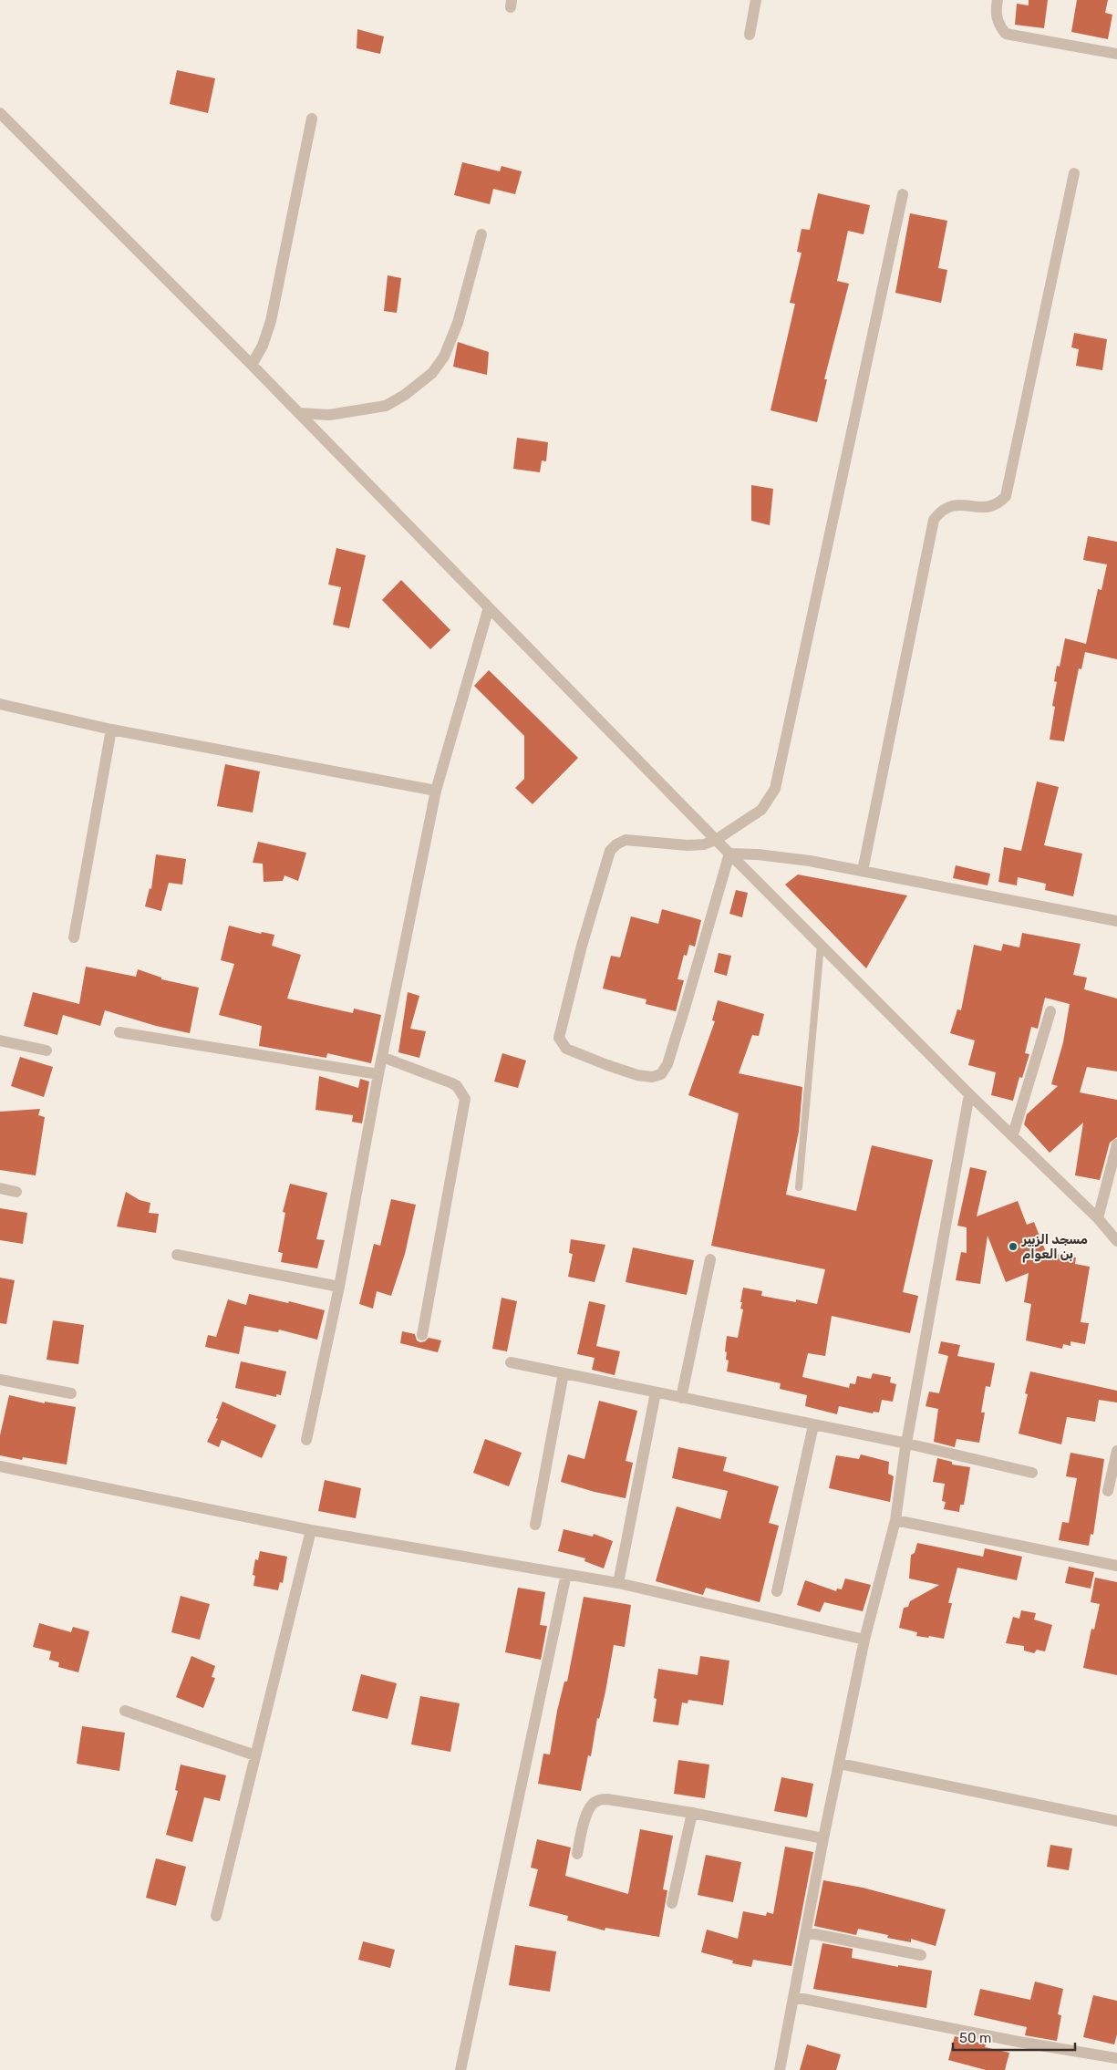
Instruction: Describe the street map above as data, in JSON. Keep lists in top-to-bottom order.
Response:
{
  "places": ["مسجد الزبير بن العوام"],
  "scale_bar": "50 m"
}
